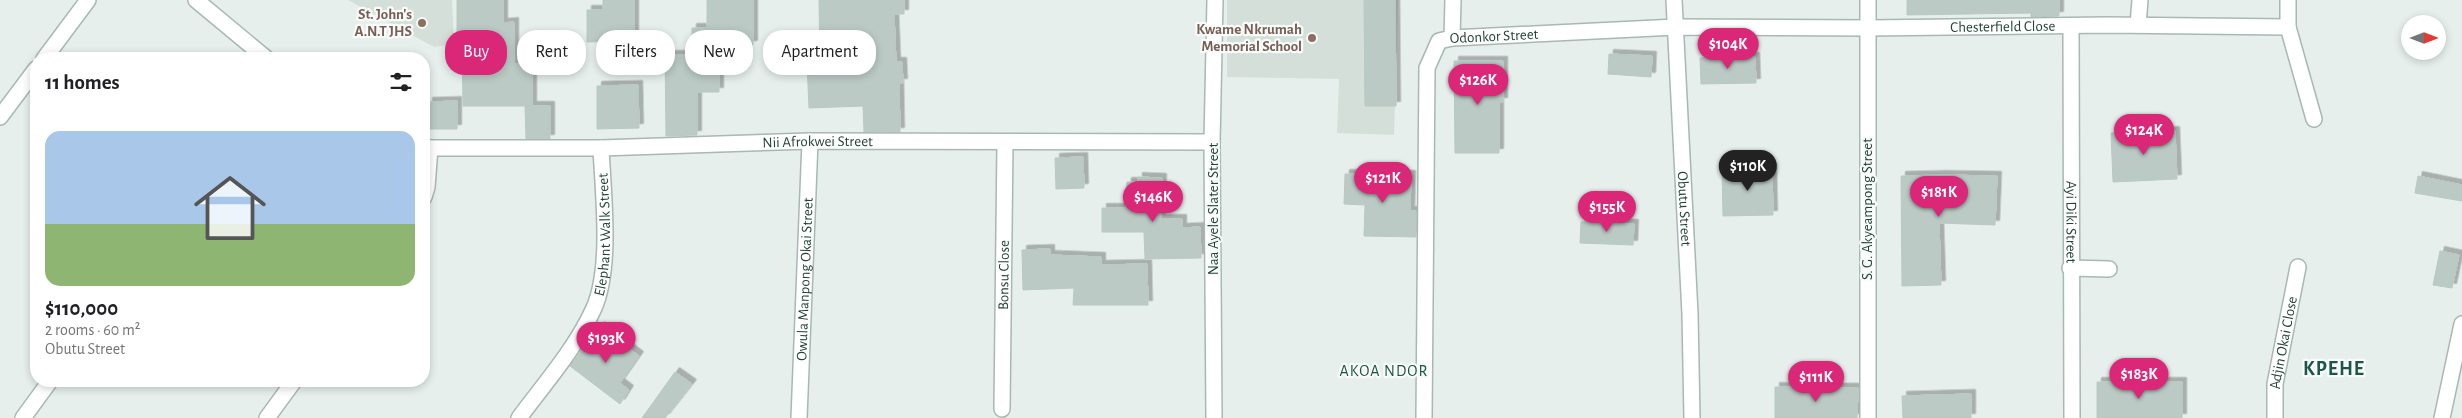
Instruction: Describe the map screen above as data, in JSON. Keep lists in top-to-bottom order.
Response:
{
  "streets": {
    "street": [
      "Chesterfield Close",
      "Odonkor Street",
      "Nii Afrokwei Street",
      "Naa Ayele Slater Street",
      "Obutu Street",
      "S. G. Akyeampong Street",
      "Ayi Diki Street",
      "Elephant Walk Street",
      "Bonsu Close",
      "Owula Manpong Okai Street",
      "Adjin Okai Close"
    ]
  },
  "crossings": [
    ["Chesterfield Close", "Odonkor Street"],
    ["Chesterfield Close", "S. G. Akyeampong Street"],
    ["Chesterfield Close", "Ayi Diki Street"],
    ["Odonkor Street", "Obutu Street"],
    ["Odonkor Street", "S. G. Akyeampong Street"],
    ["Nii Afrokwei Street", "Naa Ayele Slater Street"],
    ["Nii Afrokwei Street", "Elephant Walk Street"],
    ["Nii Afrokwei Street", "Bonsu Close"],
    ["Nii Afrokwei Street", "Owula Manpong Okai Street"]
  ],
  "districts": ["KPEHE", "AKOA NDOR"],
  "places": ["St. John's A.N.T JHS", "Kwame Nkrumah Memorial School"],
  "north": "right",
  "page": {
    "price": [
      "$104K",
      "$126K",
      "$124K",
      "$110K",
      "$121K",
      "$181K",
      "$146K",
      "$155K",
      "$193K",
      "$183K",
      "$111K"
    ],
    "chip": [
      "Buy",
      "Rent",
      "Filters",
      "New",
      "Apartment"
    ],
    "heading": "11 homes",
    "list": [
      {
        "name": "$110,000",
        "note": "2 rooms · 60 m² · Obutu Street"
      }
    ]
  }
}
